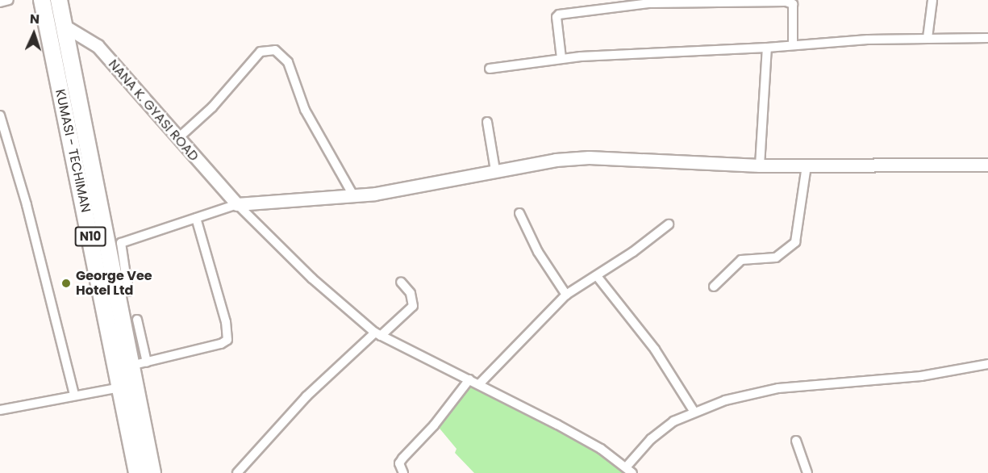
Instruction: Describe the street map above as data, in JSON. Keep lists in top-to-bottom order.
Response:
{
  "streets": {
    "highway": ["KUMASI - TECHIMAN", "N10"],
    "street": ["NANA K. GYASI ROAD"]
  },
  "crossings": [
    ["NANA K. GYASI ROAD", "N10"]
  ],
  "places": ["George Vee Hotel Ltd"],
  "north": "top"
}
